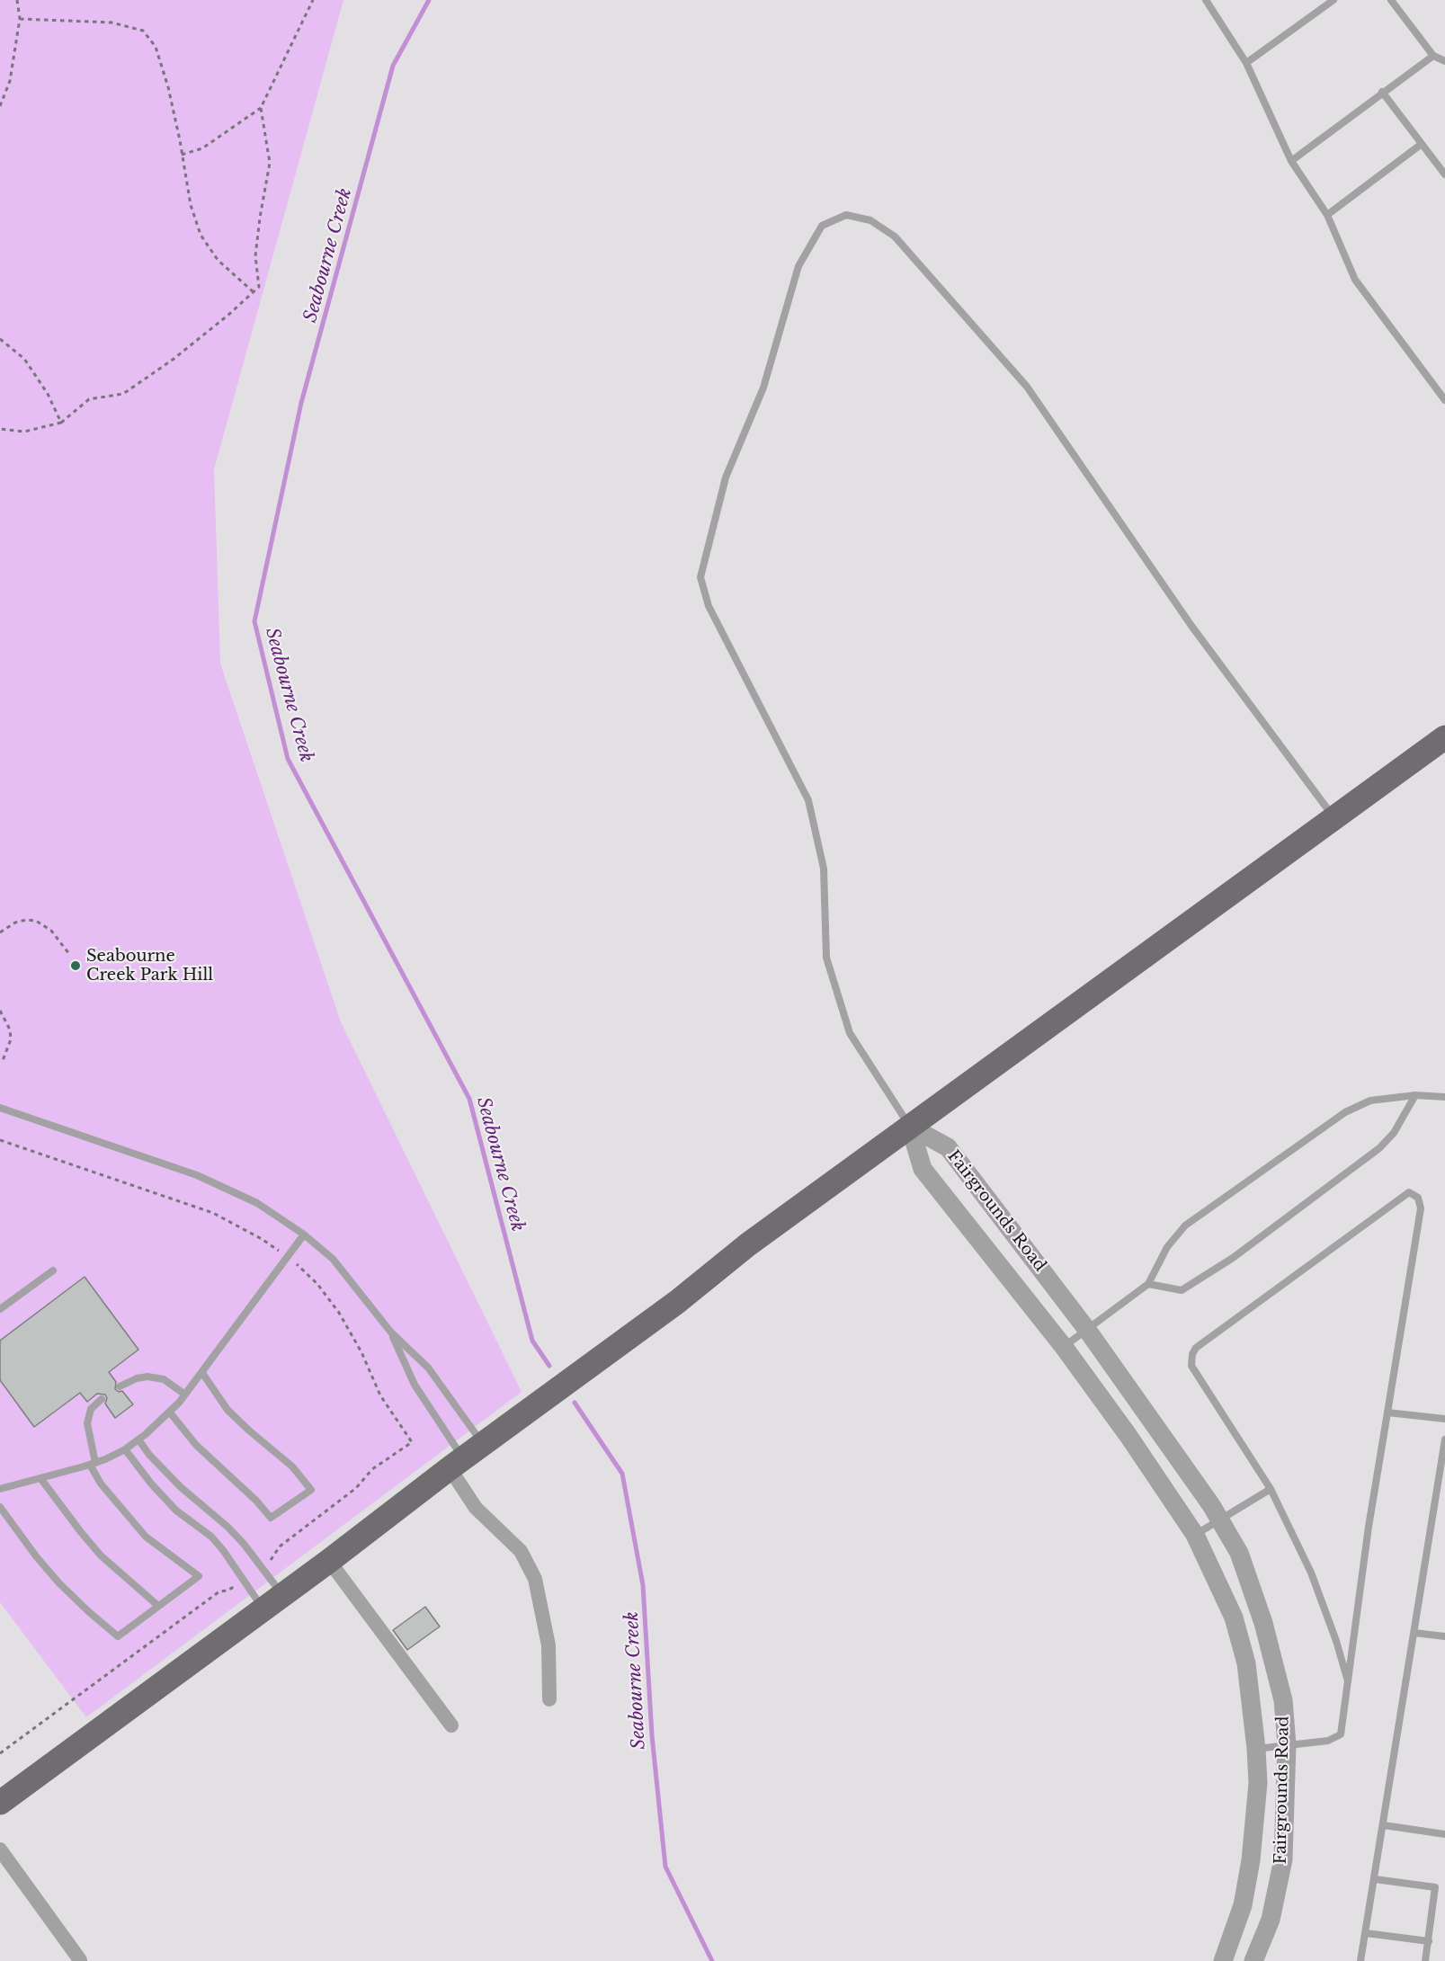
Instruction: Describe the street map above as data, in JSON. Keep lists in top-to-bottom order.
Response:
{
  "streets": {
    "street": ["Fairgrounds Road"]
  },
  "water": ["Seabourne Creek"],
  "places": ["Seabourne Creek Park Hill"]
}
